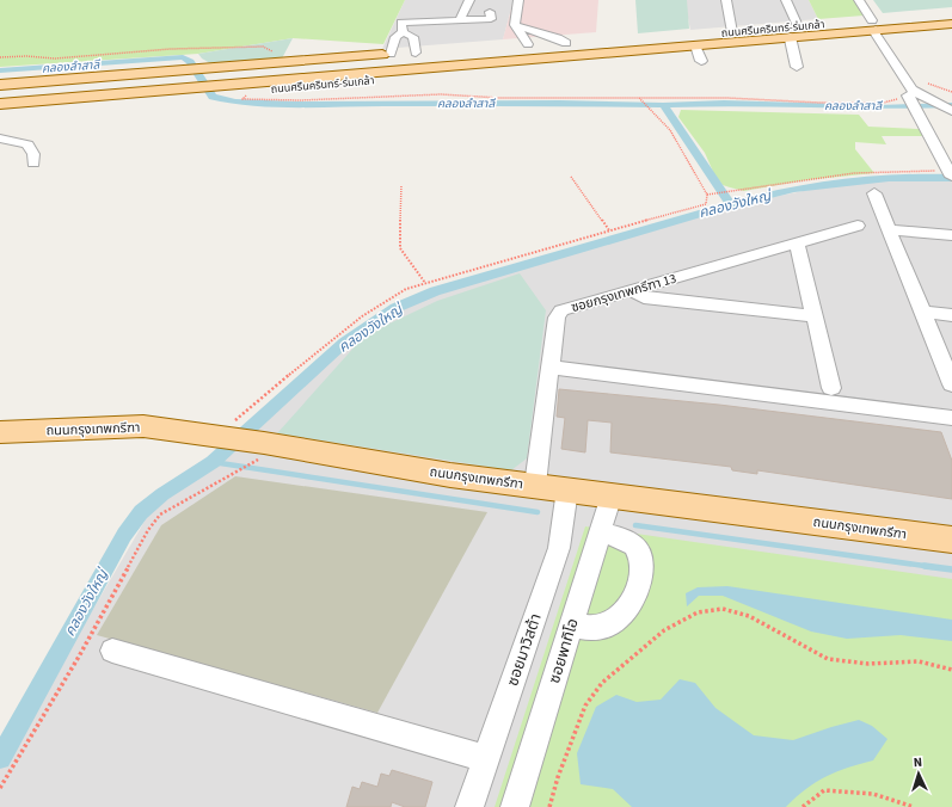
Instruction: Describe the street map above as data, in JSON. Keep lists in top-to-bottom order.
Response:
{
  "streets": {
    "main road": ["ถนนศรีนครินทร์-ร่มเกล้า", "ถนนกรุงเทพกรีฑา"],
    "street": ["ซอยกรุงเทพกรีฑา 13", "ซอยมาวิสต้า", "ซอยพาทิโอ"]
  },
  "crossings": [
    ["ซอยกรุงเทพกรีฑา 13", "ถนนกรุงเทพกรีฑา"],
    ["ถนนกรุงเทพกรีฑา", "ซอยมาวิสต้า"],
    ["ถนนกรุงเทพกรีฑา", "ซอยพาทิโอ"]
  ],
  "water": ["คลองลำสาลี", "คลองวังใหญ่"],
  "north": "top"
}
